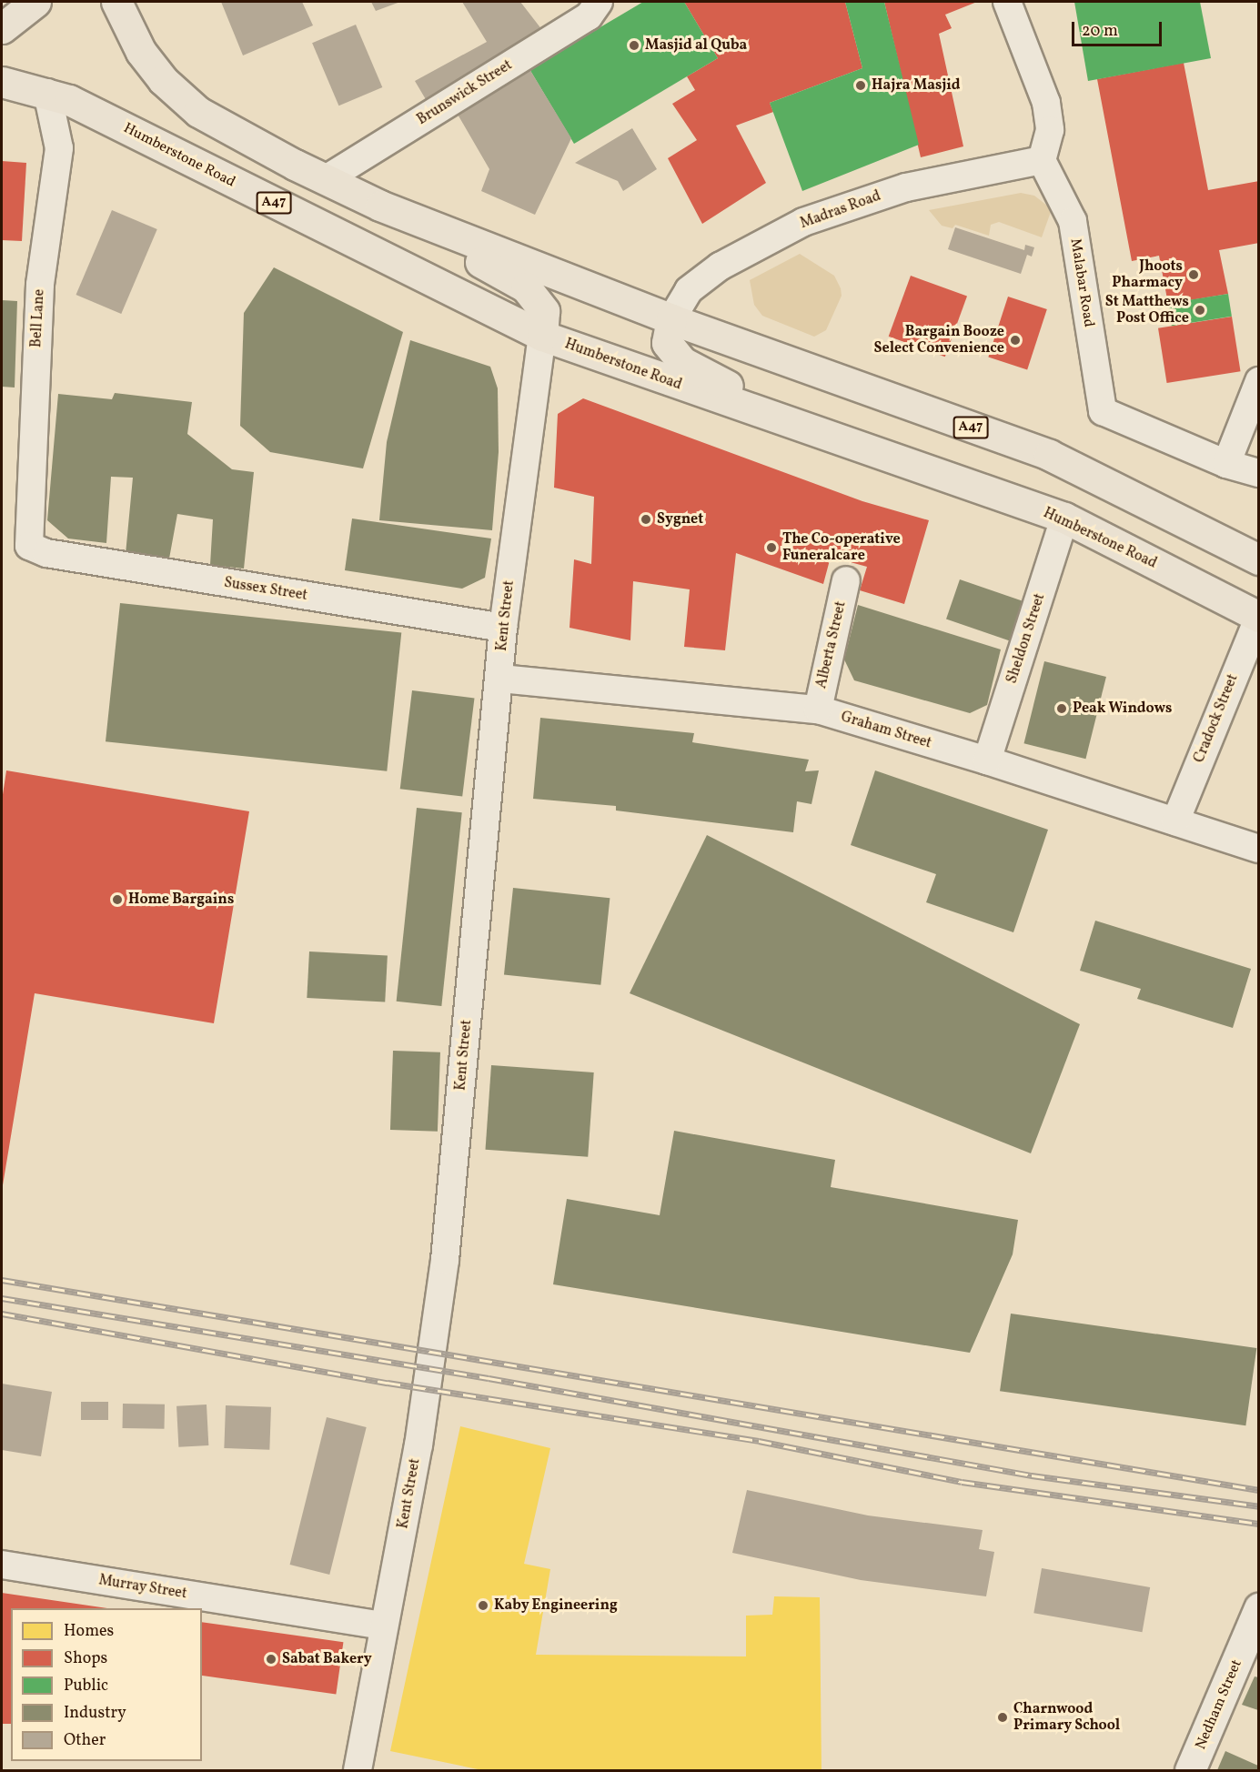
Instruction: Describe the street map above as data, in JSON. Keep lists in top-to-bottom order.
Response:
{
  "streets": {
    "main road": ["Humberstone Road", "A47"],
    "street": [
      "Brunswick Street",
      "Madras Road",
      "Malabar Road",
      "Bell Lane",
      "Sussex Street",
      "Kent Street",
      "Sheldon Street",
      "Alberta Street",
      "Cradock Street",
      "Graham Street",
      "Murray Street",
      "Nedham Street"
    ]
  },
  "crossings": [
    ["Brunswick Street", "A47"],
    ["Humberstone Road", "A47"],
    ["Humberstone Road", "Bell Lane"],
    ["Humberstone Road", "Kent Street"],
    ["Humberstone Road", "Sheldon Street"],
    ["Humberstone Road", "Cradock Street"],
    ["A47", "Madras Road"],
    ["A47", "Kent Street"],
    ["Madras Road", "Malabar Road"],
    ["Bell Lane", "Sussex Street"],
    ["Sussex Street", "Kent Street"],
    ["Kent Street", "Graham Street"],
    ["Kent Street", "Murray Street"],
    ["Sheldon Street", "Graham Street"],
    ["Alberta Street", "Graham Street"],
    ["Cradock Street", "Graham Street"]
  ],
  "places": [
    "Masjid al Quba",
    "Hajra Masjid",
    "Jhoots Pharmacy",
    "St Matthews Post Office",
    "Bargain Booze Select Convenience",
    "Sygnet",
    "The Co-operative Funeralcare",
    "Peak Windows",
    "Home Bargains",
    "Kaby Engineering",
    "Sabat Bakery",
    "Charnwood Primary School"
  ],
  "legend": [
    "Homes",
    "Shops",
    "Public",
    "Industry",
    "Other"
  ],
  "scale_bar": "20 m"
}
